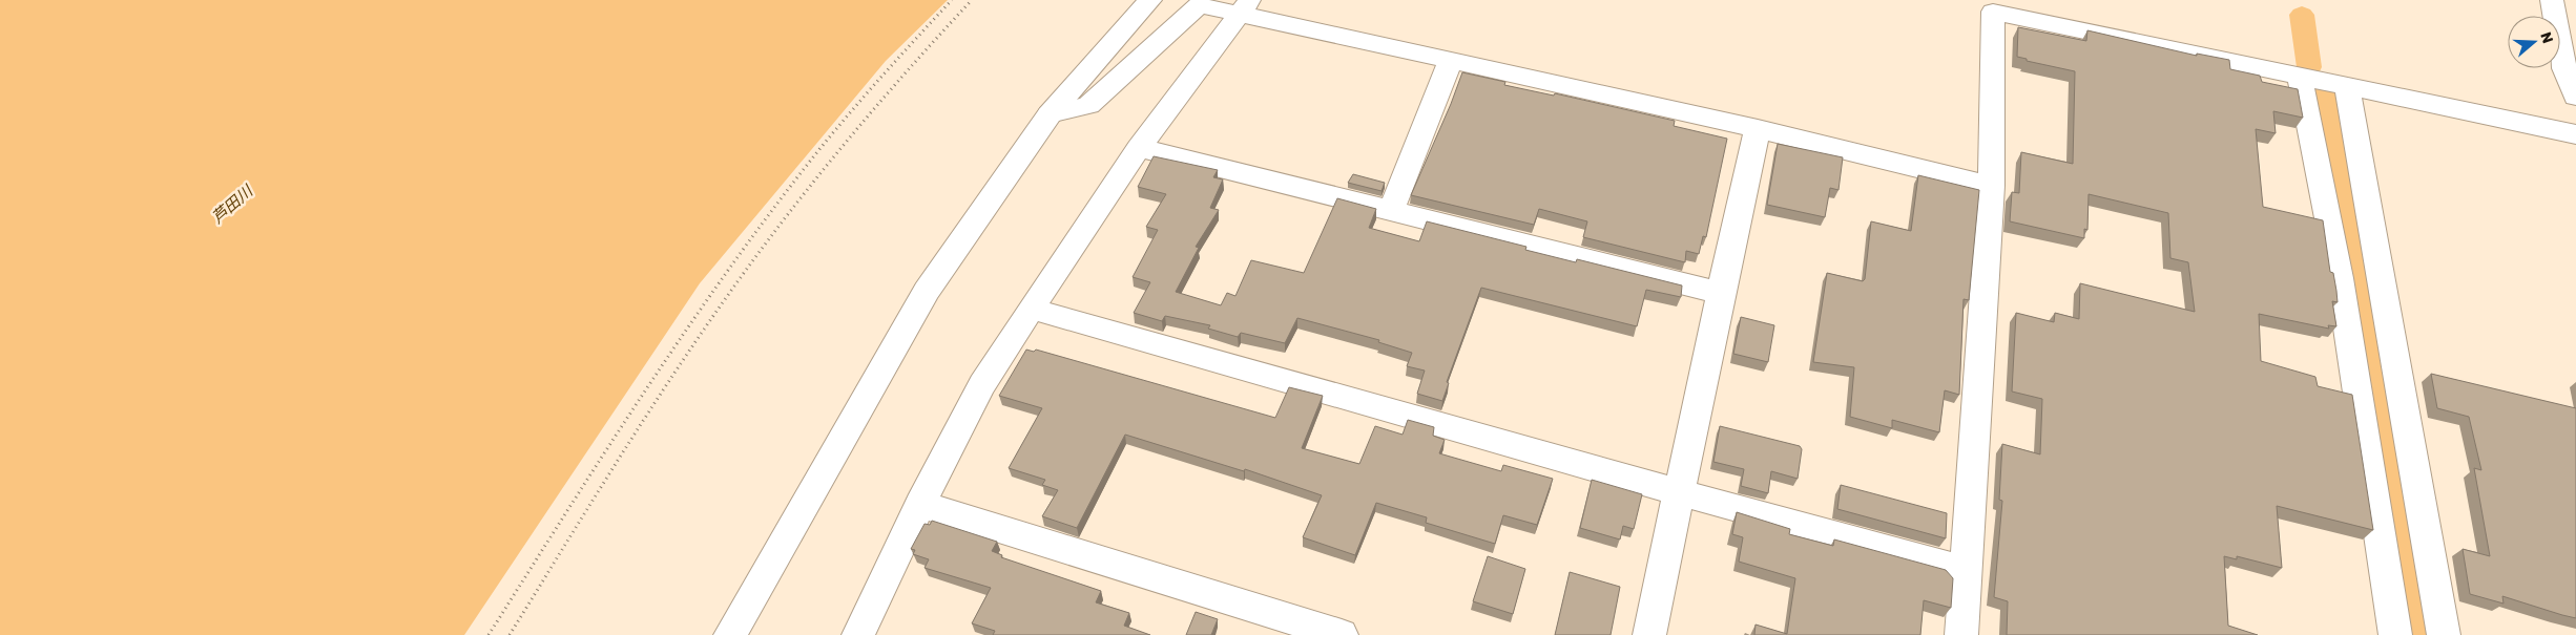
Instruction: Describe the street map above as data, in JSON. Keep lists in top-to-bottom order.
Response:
{
  "water": ["芦田川"],
  "north": "right"
}
